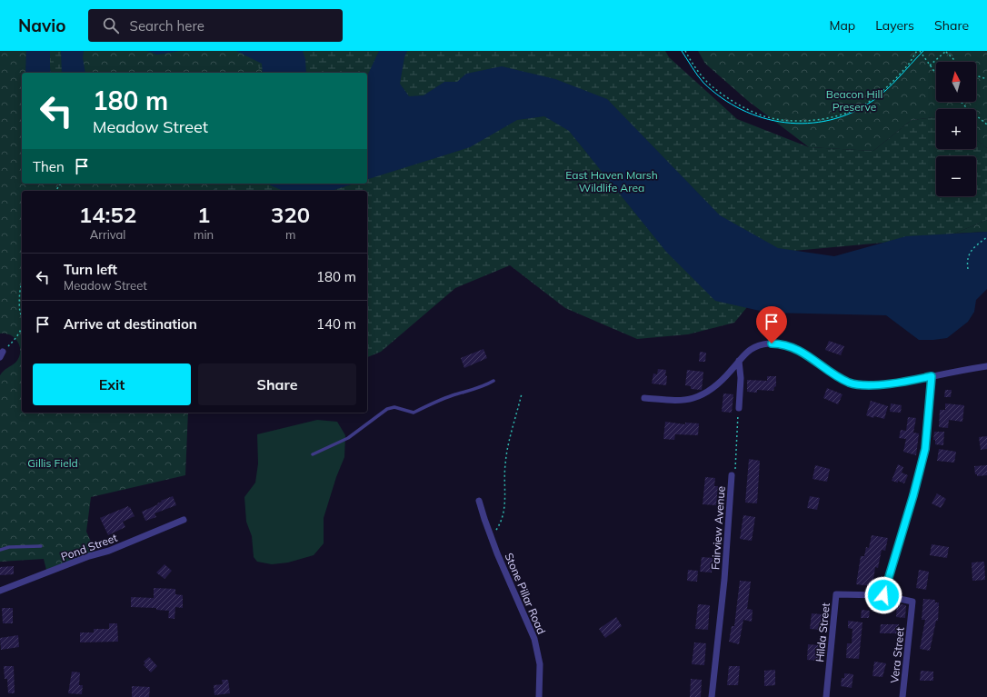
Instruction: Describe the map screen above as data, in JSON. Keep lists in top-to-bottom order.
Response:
{
  "streets": {
    "street": [
      "Fairview Avenue",
      "Pond Street",
      "Stone Pillar Road",
      "Hilda Street",
      "Vera Street"
    ]
  },
  "crossings": [
    ["Hilda Street", "Vera Street"]
  ],
  "parks": ["Beacon Hill Preserve", "East Haven Marsh Wildlife Area", "Gillis Field"],
  "north": "top",
  "page": {
    "header": "Navio",
    "search": "Search here",
    "nav": ["Map", "Layers", "Share"],
    "map_buttons": ["+", "−"],
    "turn": ["180 m", "Meadow Street"],
    "then": "Then",
    "eta": [
      "14:52",
      "Arrival",
      "1",
      "min",
      "320",
      "m"
    ],
    "list": [
      {
        "name": "Turn left",
        "note": "Meadow Street",
        "value": "180 m"
      },
      {
        "name": "Arrive at destination",
        "value": "140 m"
      }
    ],
    "buttons": ["Exit", "Share"]
  }
}
